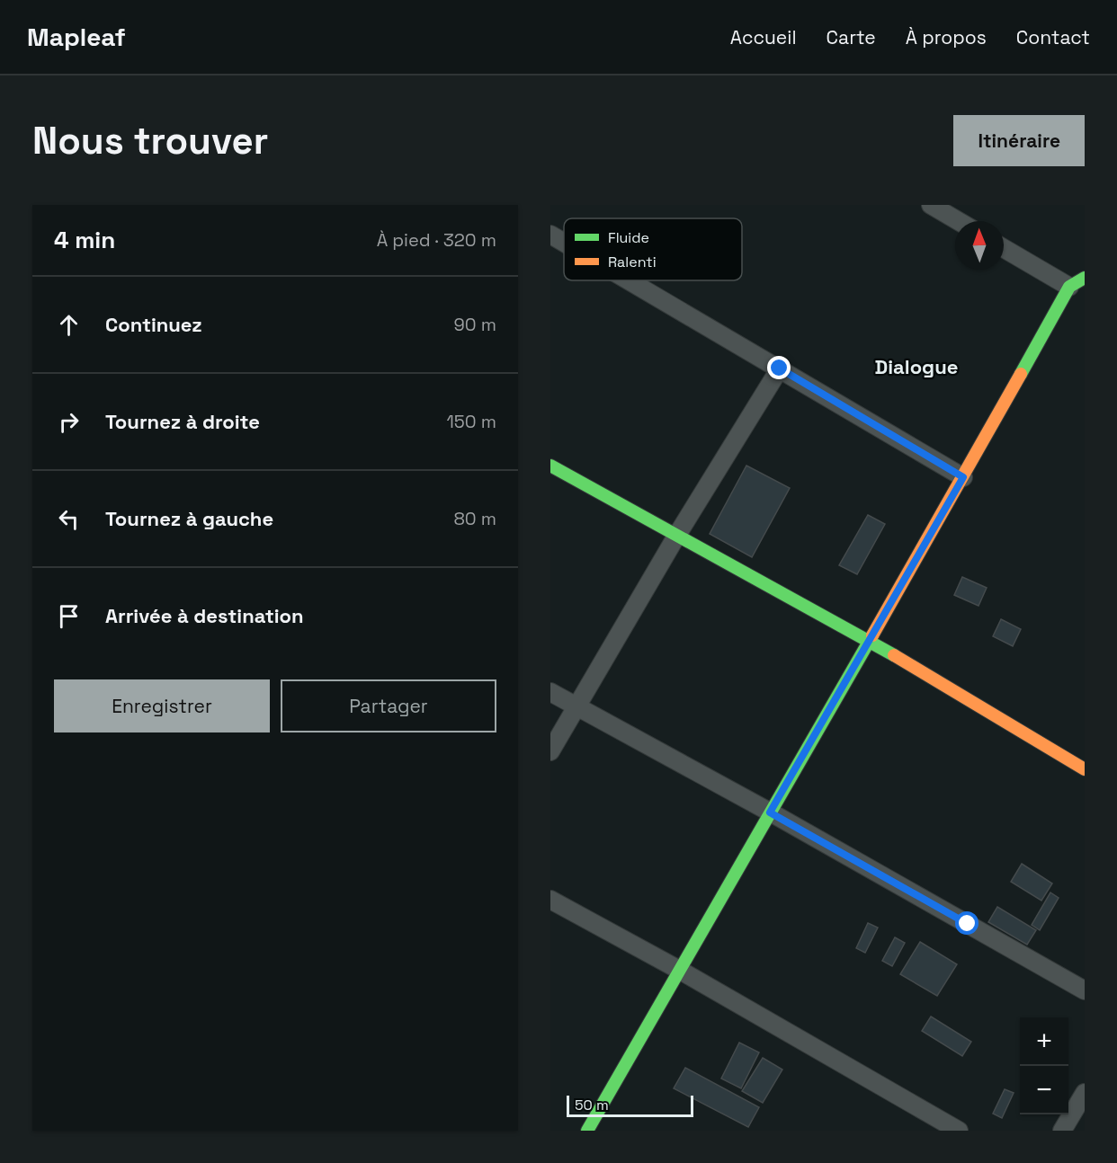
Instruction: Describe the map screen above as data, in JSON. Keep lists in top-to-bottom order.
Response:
{
  "districts": ["Dialogue"],
  "legend": ["Fluide", "Ralenti"],
  "scale_bar": "50 m",
  "north": "top",
  "page": {
    "header": "Mapleaf",
    "nav": [
      "Accueil",
      "Carte",
      "À propos",
      "Contact"
    ],
    "buttons": [
      "Itinéraire",
      ["Enregistrer", "Partager"]
    ],
    "title": "Nous trouver",
    "heading": ["4 min", "À pied · 320 m"],
    "list": [
      ["Continuez", "90 m"],
      ["Tournez à droite", "150 m"],
      ["Tournez à gauche", "80 m"],
      "Arrivée à destination"
    ],
    "map_buttons": ["+", "−"],
    "scale": "50 m"
  }
}
